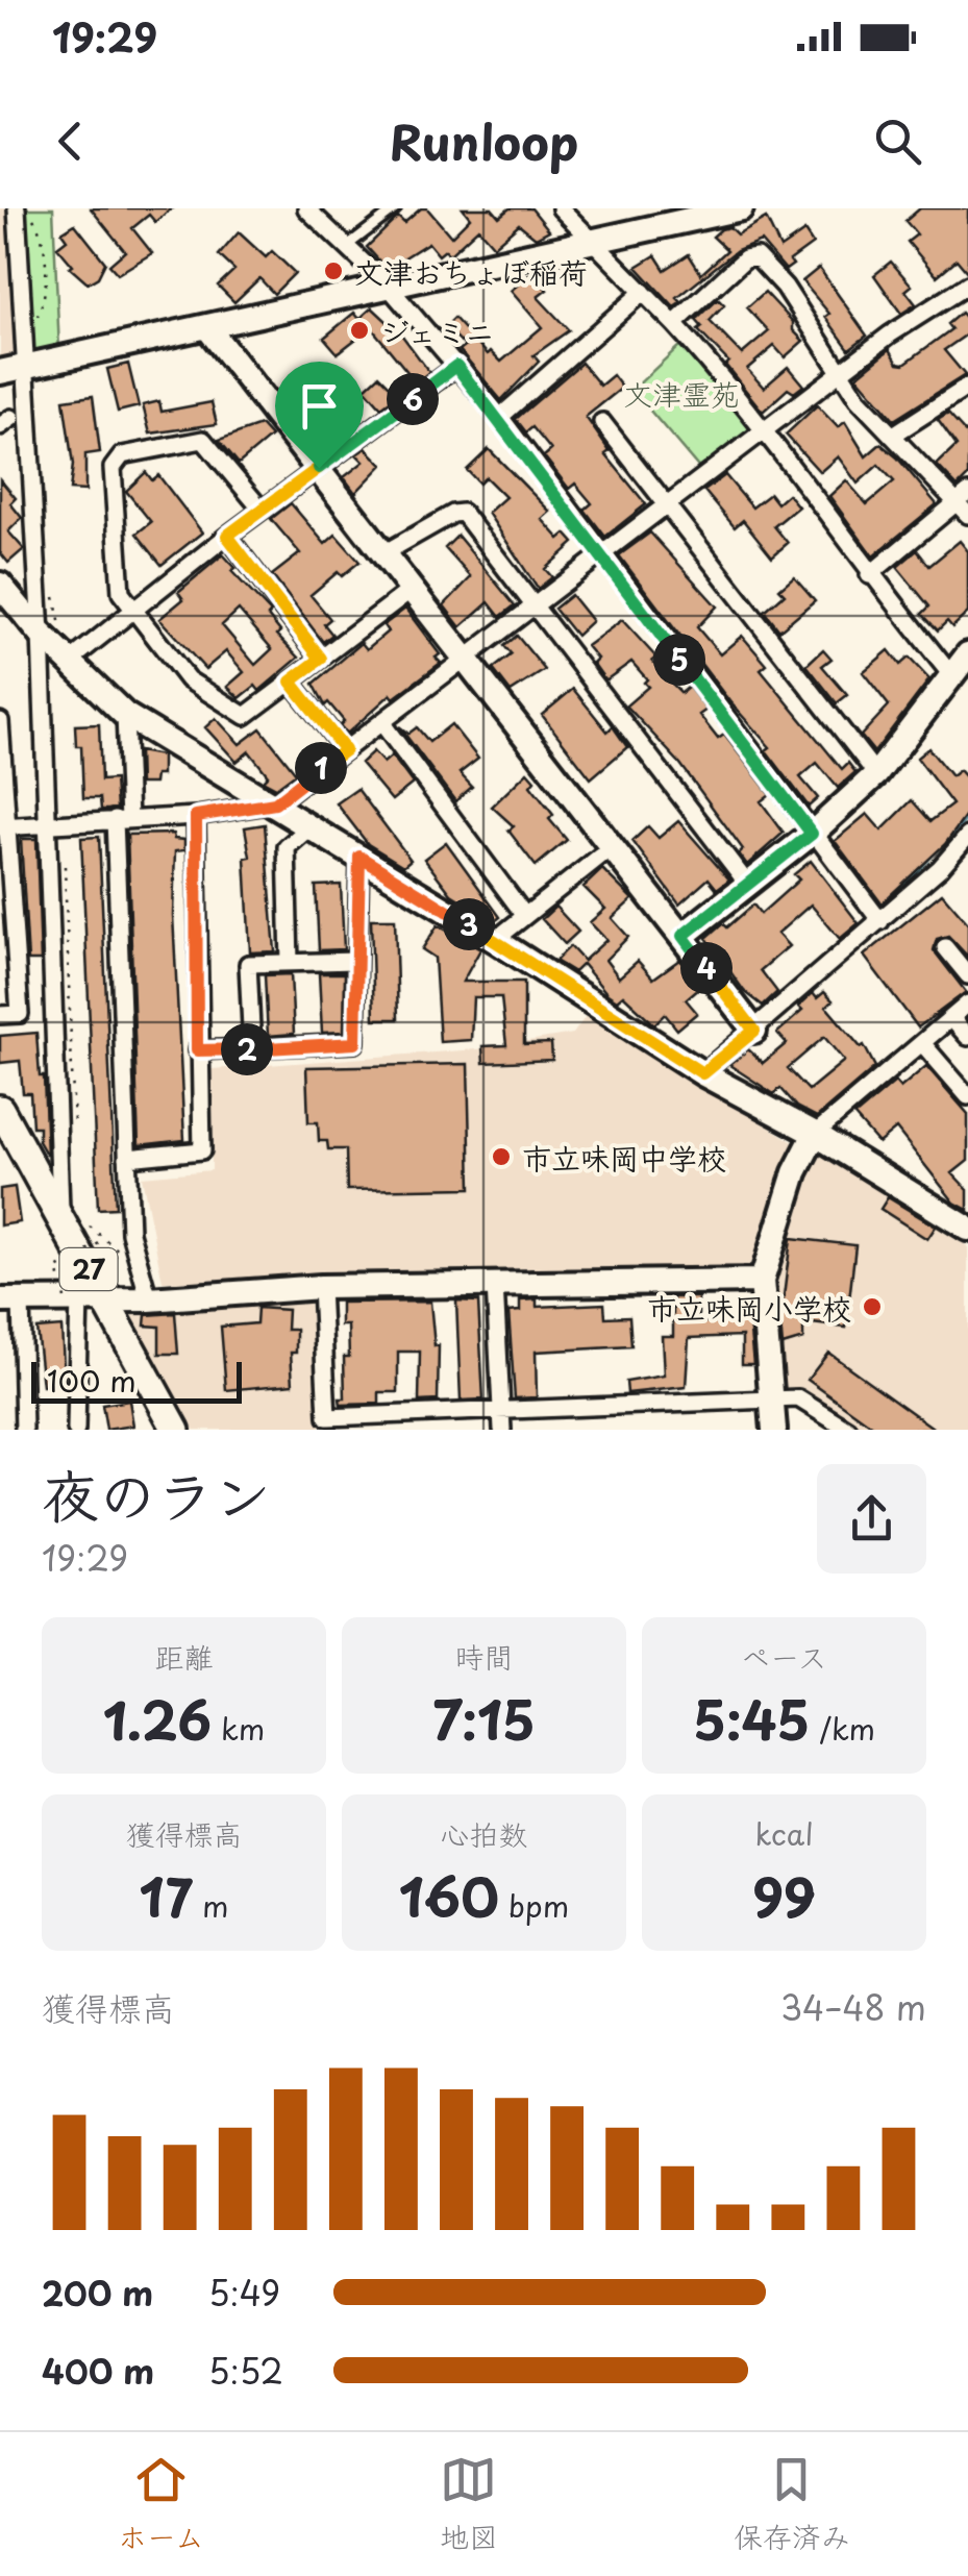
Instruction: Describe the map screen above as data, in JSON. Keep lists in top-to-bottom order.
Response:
{
  "streets": {
    "main road": ["27"]
  },
  "parks": ["文津霊苑"],
  "places": [
    "文津おちょぼ稲荷",
    "ジェミニ",
    "市立味岡中学校",
    "市立味岡小学校"
  ],
  "scale_bar": "100 m",
  "page": {
    "status": "19:29",
    "header": "Runloop",
    "pins": [
      "6",
      "5",
      "1",
      "3",
      "4",
      "2"
    ],
    "scale": "100 m",
    "heading": ["夜のラン", "19:29"],
    "stats": [
      ["距離", "1.26 km"],
      ["時間", "7:15"],
      ["ペース", "5:45 /km"],
      ["獲得標高", "17 m"],
      ["心拍数", "160 bpm"],
      ["kcal", "99"]
    ],
    "chart": ["獲得標高", "34–48 m"],
    "list": [
      {
        "name": "200 m",
        "note": "5:49"
      },
      {
        "name": "400 m",
        "note": "5:52"
      }
    ],
    "tabs": ["ホーム", "地図", "保存済み"]
  }
}
